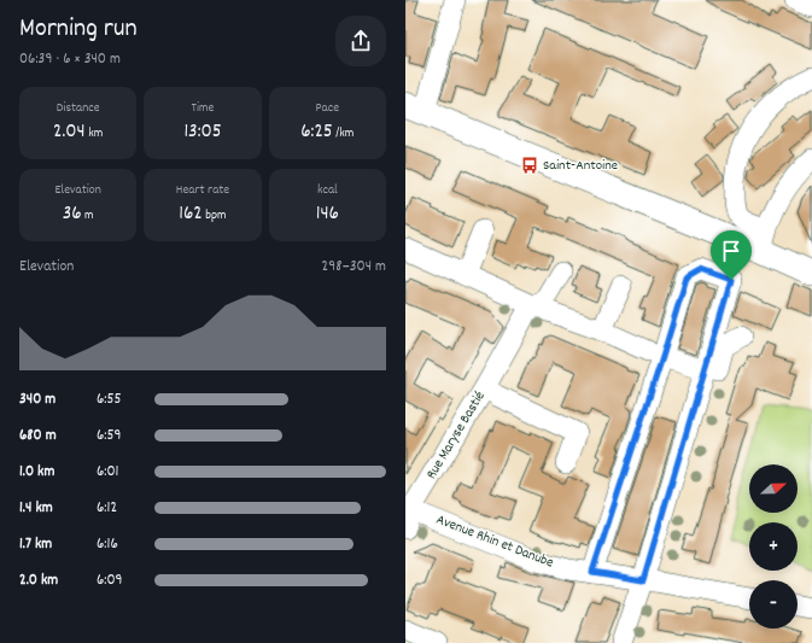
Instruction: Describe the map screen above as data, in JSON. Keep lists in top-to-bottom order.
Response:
{
  "streets": {
    "street": ["Rue Maryse Bastié", "Avenue Rhin et Danube"]
  },
  "crossings": [
    ["Rue Maryse Bastié", "Avenue Rhin et Danube"]
  ],
  "places": {
    "bus stop": ["Saint-Antoine"]
  },
  "north": "right",
  "page": {
    "heading": ["Morning run", "06:39 · 6 × 340 m"],
    "stats": [
      ["Distance", "2.04 km"],
      ["Time", "13:05"],
      ["Pace", "6:25 /km"],
      ["Elevation", "36 m"],
      ["Heart rate", "162 bpm"],
      ["kcal", "146"]
    ],
    "chart": ["Elevation", "298–304 m"],
    "list": [
      {
        "name": "340 m",
        "note": "6:55"
      },
      {
        "name": "680 m",
        "note": "6:59"
      },
      {
        "name": "1.0 km",
        "note": "6:01"
      },
      {
        "name": "1.4 km",
        "note": "6:12"
      },
      {
        "name": "1.7 km",
        "note": "6:16"
      },
      {
        "name": "2.0 km",
        "note": "6:09"
      }
    ],
    "map_buttons": ["+", "−"]
  }
}
